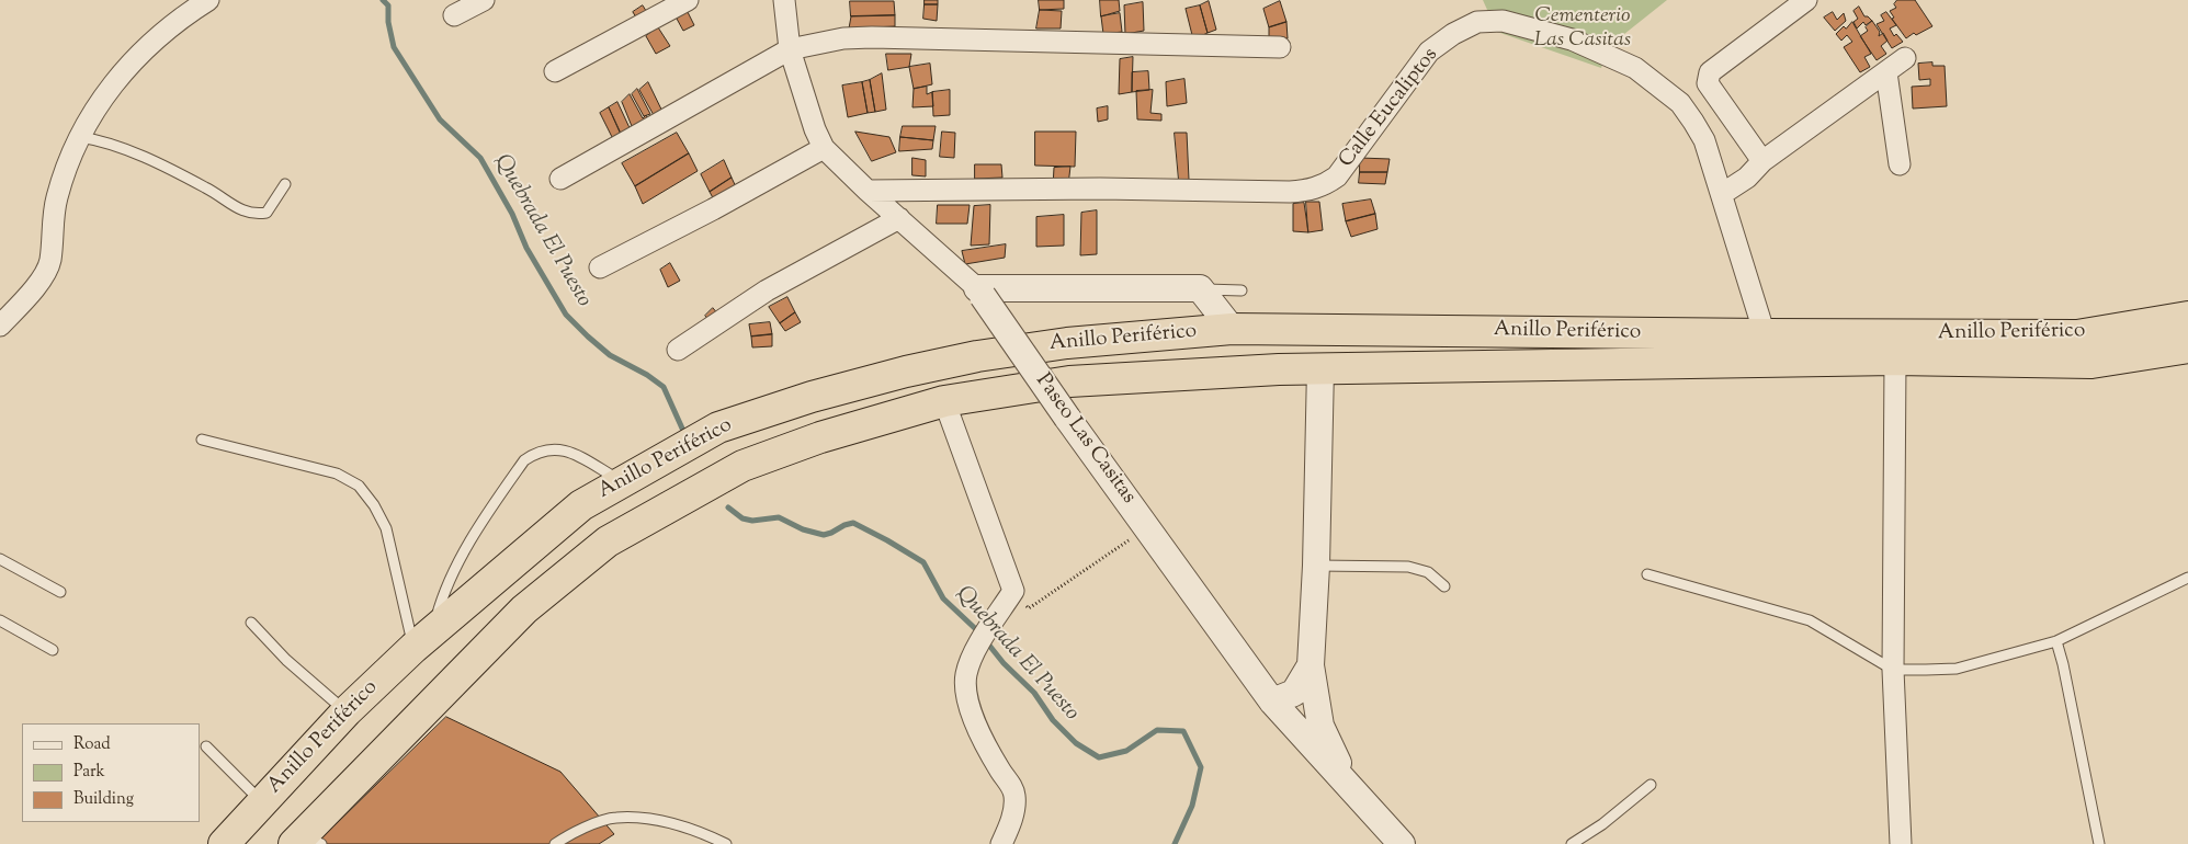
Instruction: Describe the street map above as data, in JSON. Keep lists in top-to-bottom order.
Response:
{
  "streets": {
    "highway": ["Anillo Periférico"],
    "street": ["Calle Eucaliptos", "Paseo Las Casitas"]
  },
  "crossings": [
    ["Calle Eucaliptos", "Anillo Periférico"],
    ["Calle Eucaliptos", "Paseo Las Casitas"]
  ],
  "water": ["Quebrada El Puesto"],
  "parks": ["Cementerio Las Casitas"],
  "legend": ["Road", "Park", "Building"]
}
